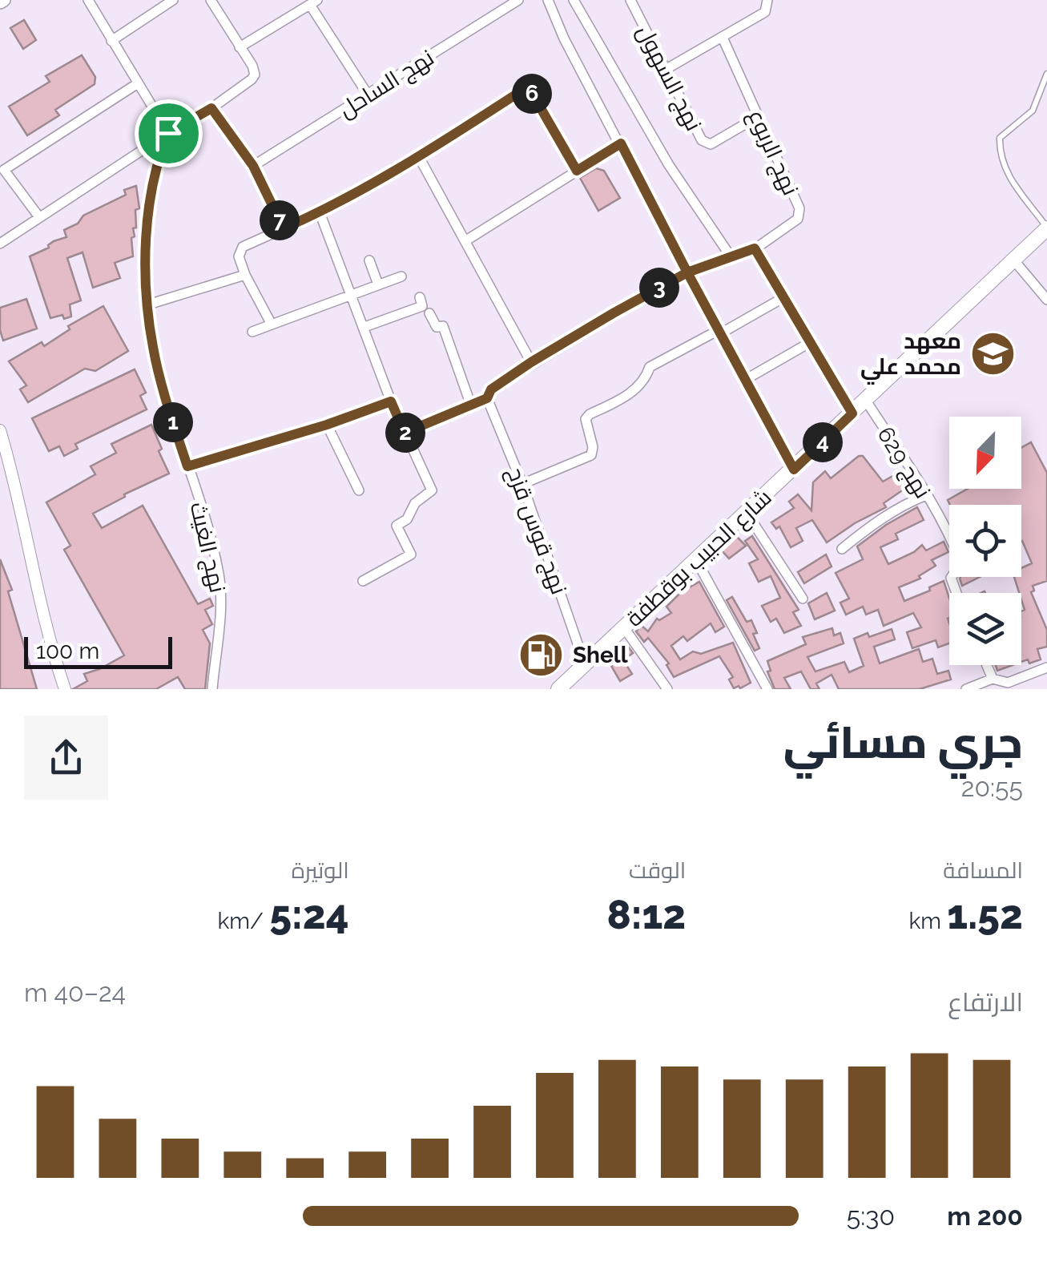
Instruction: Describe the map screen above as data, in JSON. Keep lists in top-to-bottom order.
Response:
{
  "streets": {
    "main road": ["شارع الحبيب بوقطفة"],
    "street": [
      "نهج السهول",
      "نهج الساحل",
      "نهج الربوع",
      "نهج 629",
      "نهج قوس قزح",
      "نهج الغيث"
    ]
  },
  "crossings": [
    ["نهج السهول", "نهج الربوع"],
    ["نهج الربوع", "نهج قوس قزح"],
    ["نهج 629", "شارع الحبيب بوقطفة"],
    ["نهج قوس قزح", "شارع الحبيب بوقطفة"]
  ],
  "places": {
    "school or university": ["معهد محمد علي"],
    "fuel station": ["Shell"]
  },
  "scale_bar": "100 m",
  "north": "bottom left",
  "page": {
    "pins": [
      "6",
      "7",
      "3",
      "1",
      "2",
      "4"
    ],
    "scale": "100 m",
    "heading": ["جري مسائي", "20:55"],
    "stats": [
      ["المسافة", "1.52 km"],
      ["الوقت", "8:12"],
      ["الوتيرة", "5:24 /km"]
    ],
    "chart": ["الارتفاع", "24–40 m"],
    "list": [
      {
        "name": "200 m",
        "note": "5:30"
      }
    ]
  }
}
